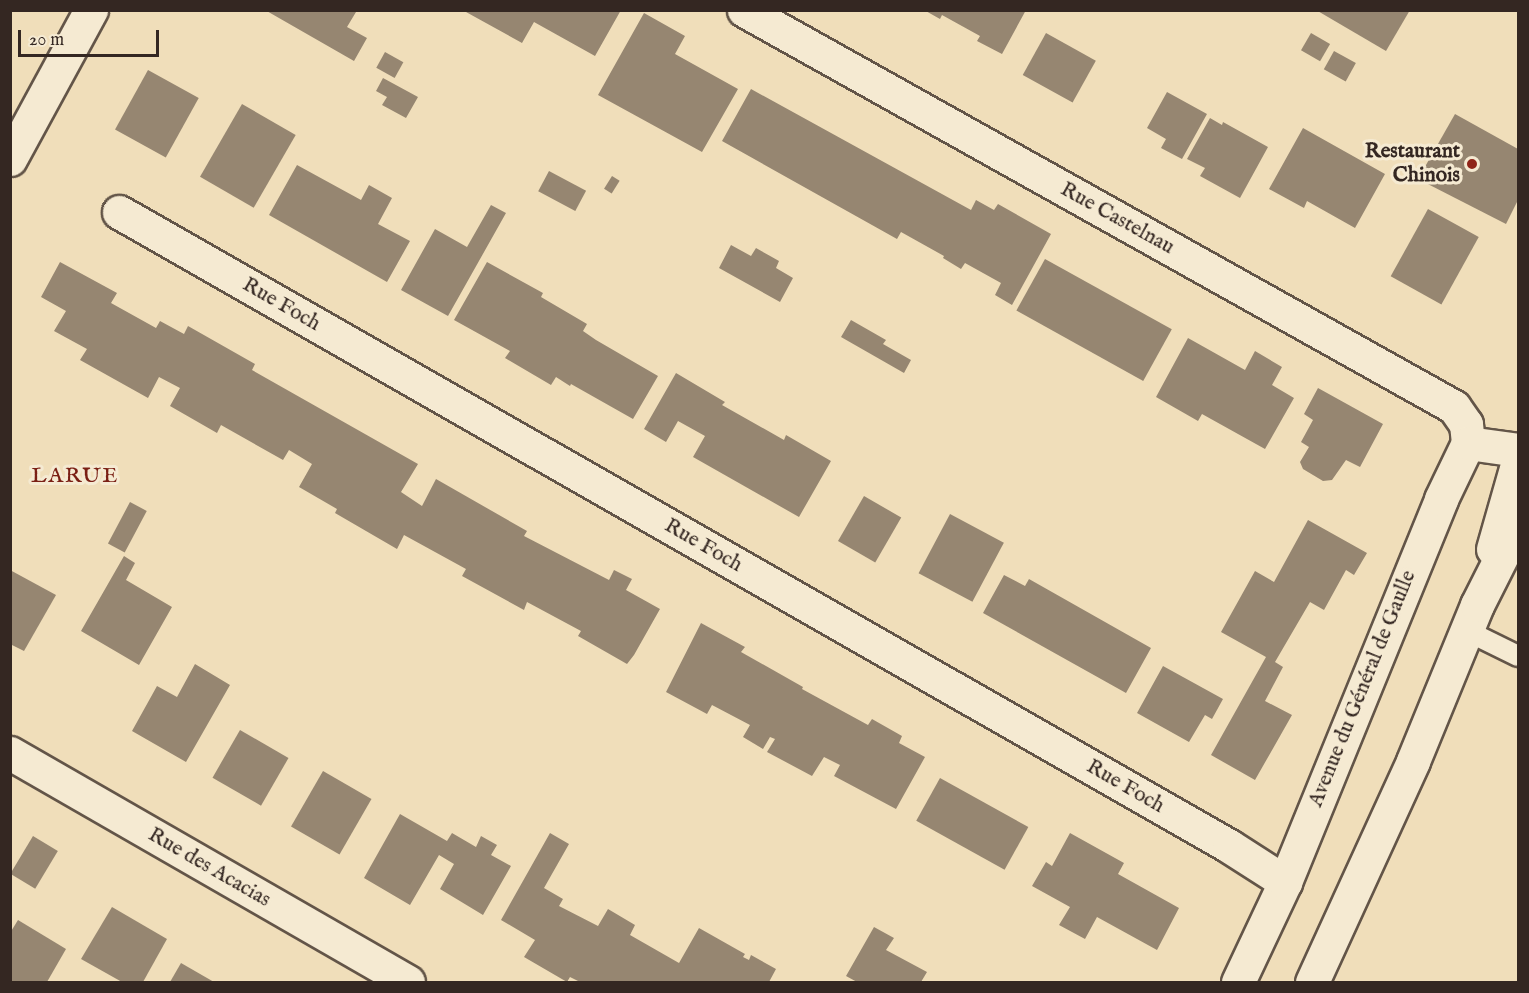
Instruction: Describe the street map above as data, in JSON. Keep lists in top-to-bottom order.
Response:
{
  "streets": {
    "street": [
      "Rue Castelnau",
      "Rue Foch",
      "Avenue du Général de Gaulle",
      "Rue des Acacias"
    ]
  },
  "crossings": [
    ["Rue Castelnau", "Avenue du Général de Gaulle"],
    ["Rue Foch", "Avenue du Général de Gaulle"]
  ],
  "districts": ["LARUE"],
  "places": ["Restaurant Chinois"],
  "scale_bar": "20 m"
}
